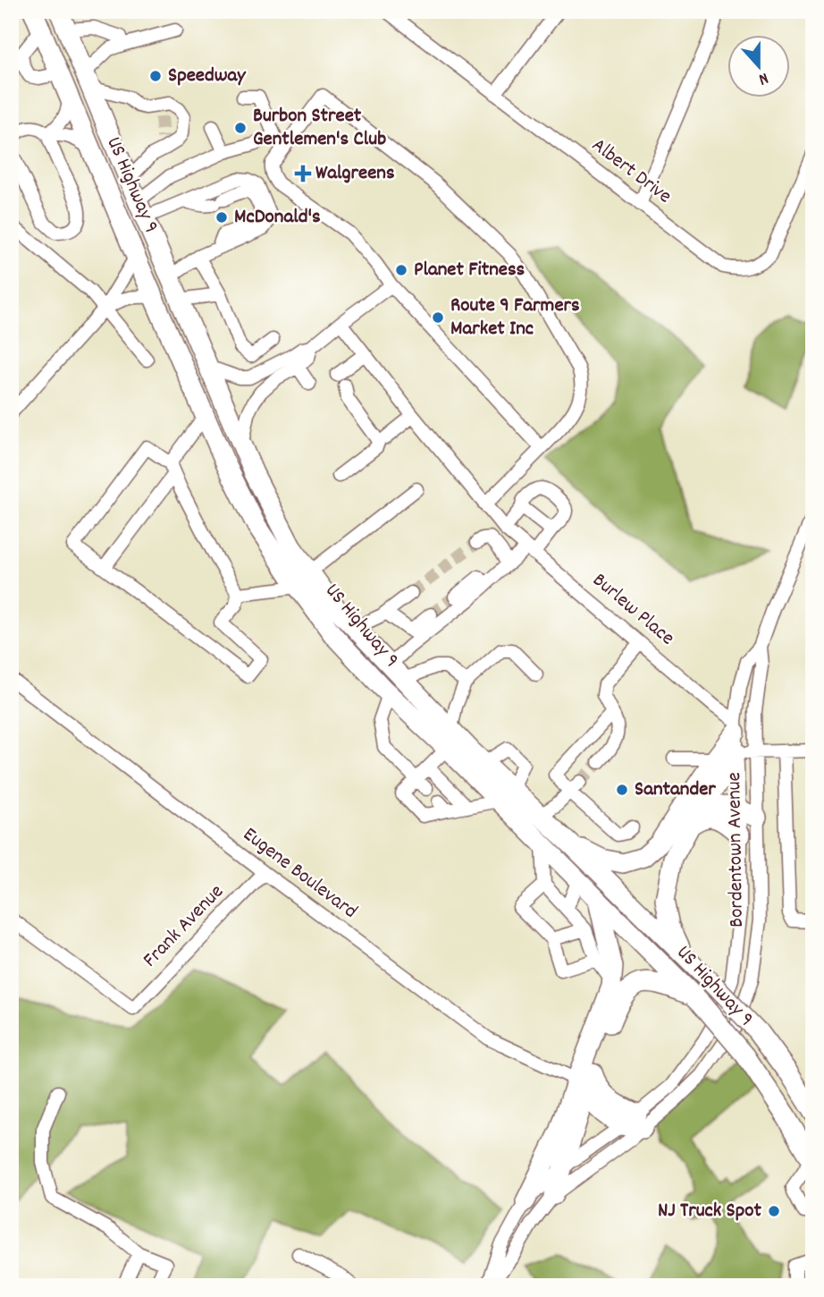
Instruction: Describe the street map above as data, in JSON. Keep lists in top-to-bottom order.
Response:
{
  "streets": {
    "highway": ["US Highway 9"],
    "street": [
      "Albert Drive",
      "Burlew Place",
      "Bordentown Avenue",
      "Eugene Boulevard",
      "Frank Avenue"
    ]
  },
  "crossings": [
    ["Burlew Place", "Bordentown Avenue"],
    ["Eugene Boulevard", "Frank Avenue"]
  ],
  "places": {
    "other": [
      "Speedway",
      "Burbon Street Gentlemen's Club",
      "McDonald's",
      "Planet Fitness",
      "Route 9 Farmers Market Inc",
      "Santander",
      "NJ Truck Spot"
    ],
    "health": ["Walgreens"]
  },
  "north": "bottom"
}
